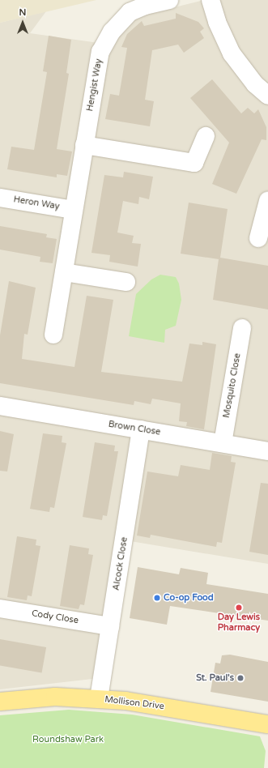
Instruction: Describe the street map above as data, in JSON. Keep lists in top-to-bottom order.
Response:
{
  "streets": {
    "main road": ["Mollison Drive"],
    "street": [
      "Hengist Way",
      "Heron Way",
      "Mosquito Close",
      "Brown Close",
      "Alcock Close",
      "Cody Close"
    ]
  },
  "crossings": [
    ["Hengist Way", "Heron Way"],
    ["Mosquito Close", "Brown Close"],
    ["Brown Close", "Alcock Close"],
    ["Alcock Close", "Cody Close"],
    ["Alcock Close", "Mollison Drive"]
  ],
  "parks": ["Roundshaw Park"],
  "places": ["Co-op Food", "Day Lewis Pharmacy", "St. Paul's"],
  "north": "top"
}
